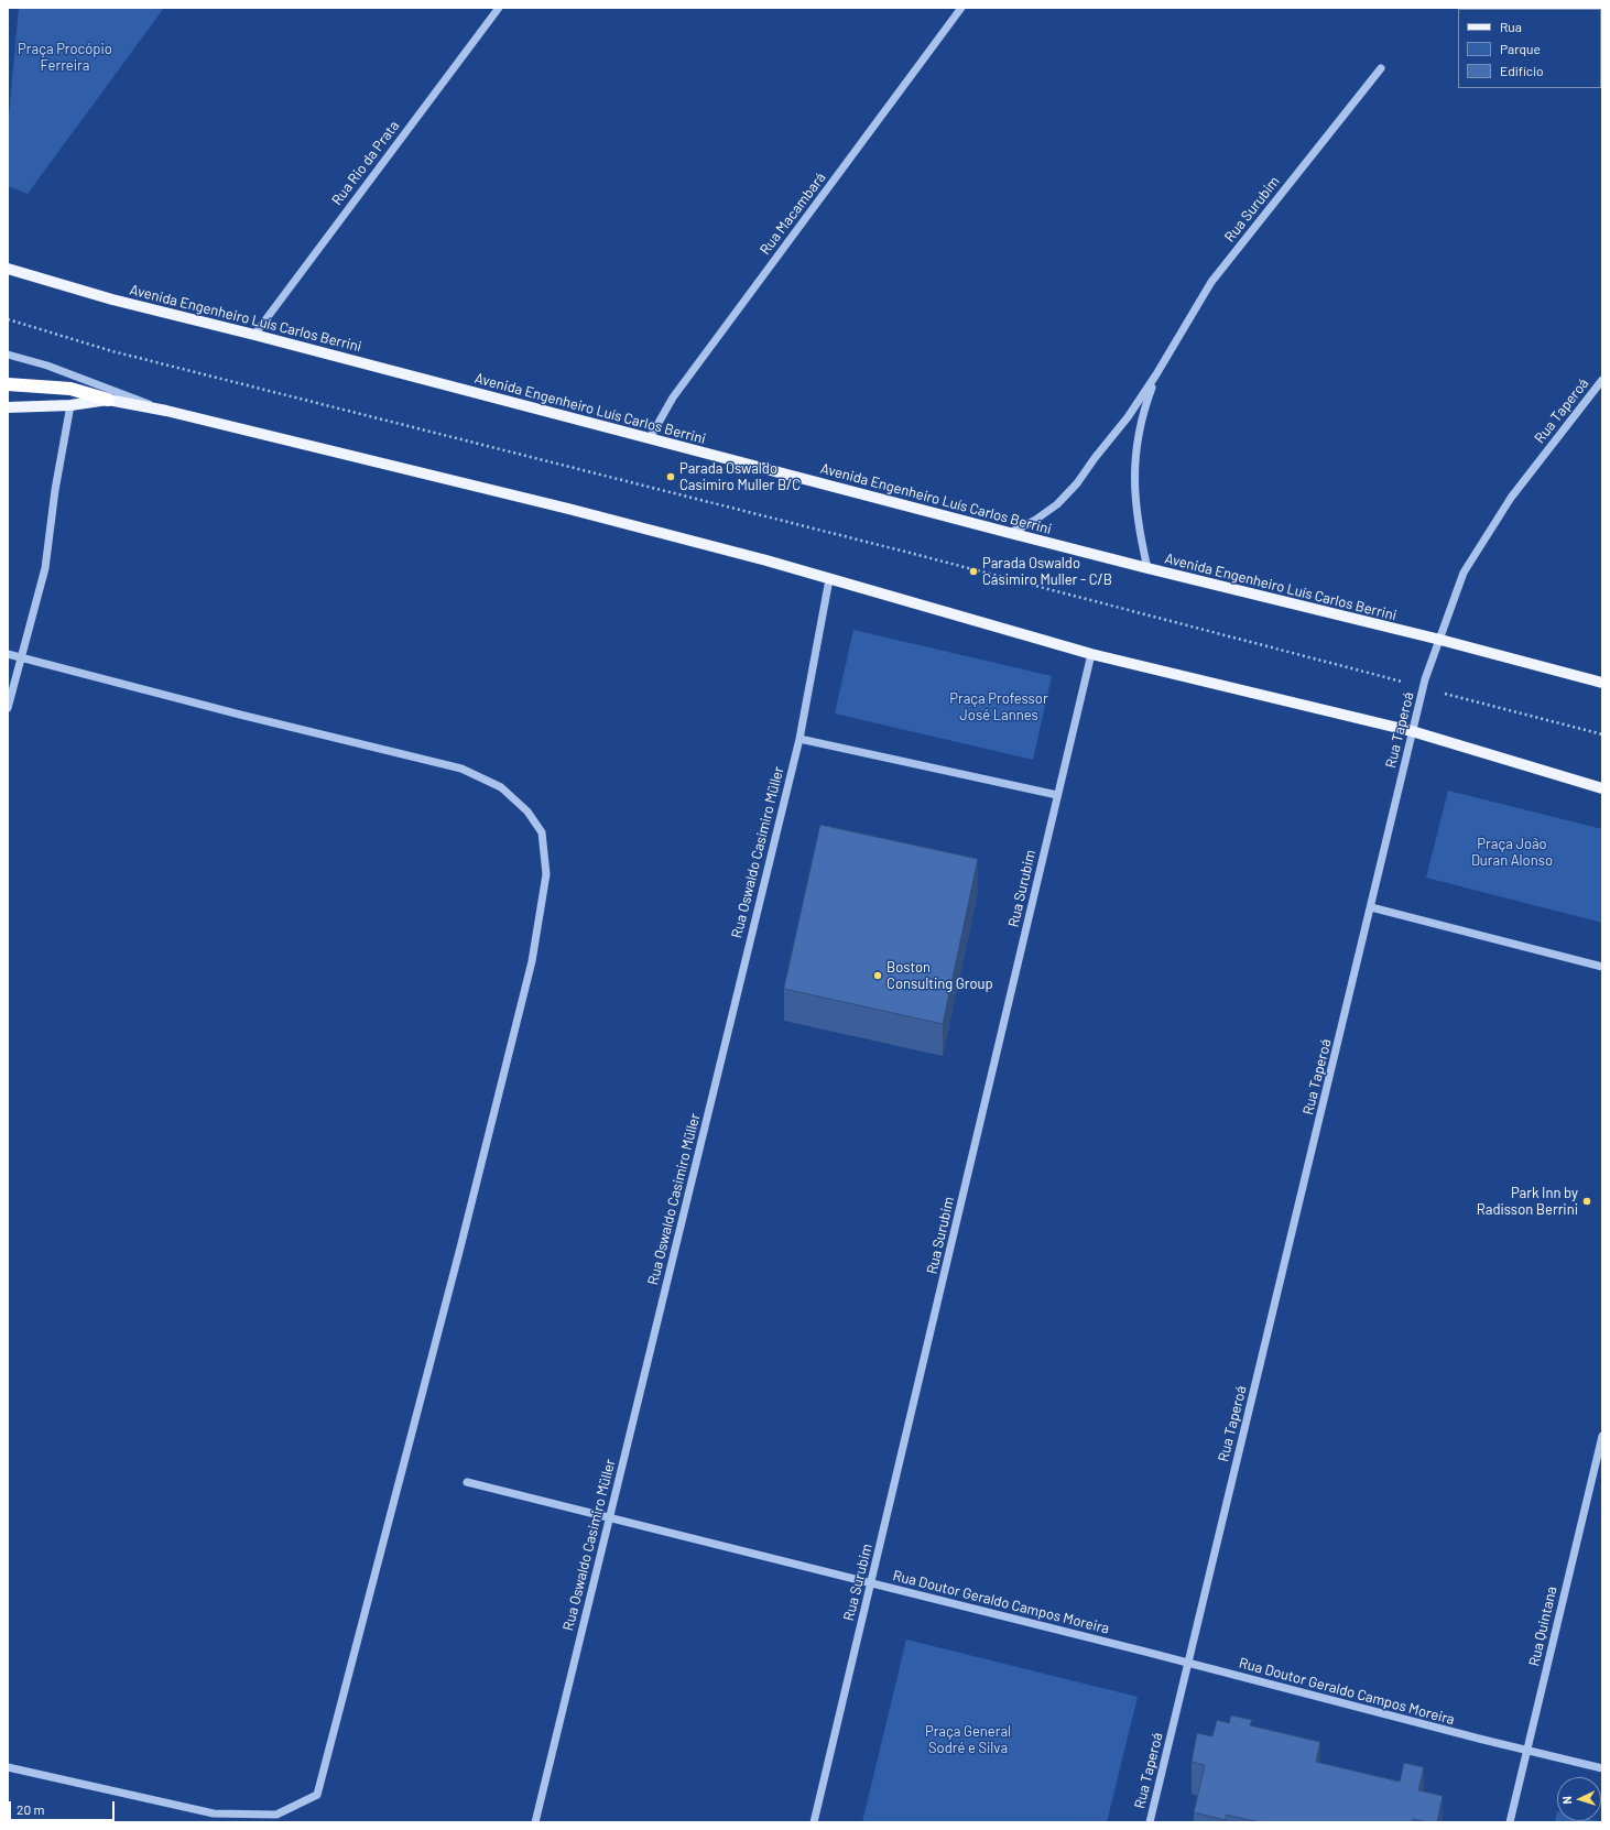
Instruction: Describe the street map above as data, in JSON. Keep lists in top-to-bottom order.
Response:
{
  "streets": {
    "main road": ["Avenida Engenheiro Luís Carlos Berrini"],
    "street": [
      "Rua Rio da Prata",
      "Rua Surubim",
      "Rua Macambará",
      "Rua Taperoá",
      "Rua Oswaldo Casimiro Müller",
      "Rua Doutor Geraldo Campos Moreira",
      "Rua Quintana"
    ]
  },
  "crossings": [
    ["Rua Rio da Prata", "Avenida Engenheiro Luís Carlos Berrini"],
    ["Rua Surubim", "Avenida Engenheiro Luís Carlos Berrini"],
    ["Rua Surubim", "Rua Doutor Geraldo Campos Moreira"],
    ["Rua Macambará", "Avenida Engenheiro Luís Carlos Berrini"],
    ["Avenida Engenheiro Luís Carlos Berrini", "Rua Taperoá"],
    ["Rua Taperoá", "Rua Doutor Geraldo Campos Moreira"],
    ["Rua Oswaldo Casimiro Müller", "Rua Doutor Geraldo Campos Moreira"],
    ["Rua Doutor Geraldo Campos Moreira", "Rua Quintana"]
  ],
  "parks": [
    "Praça Procópio Ferreira",
    "Praça Professor José Lannes",
    "Praça João Duran Alonso",
    "Praça General Sodré e Silva"
  ],
  "places": [
    "Parada Oswaldo Casimiro Muller B/C",
    "Parada Oswaldo Casimiro Muller - C/B",
    "Boston Consulting Group",
    "Park Inn by Radisson Berrini"
  ],
  "legend": ["Rua", "Parque", "Edifício"],
  "scale_bar": "20 m",
  "north": "left"
}
